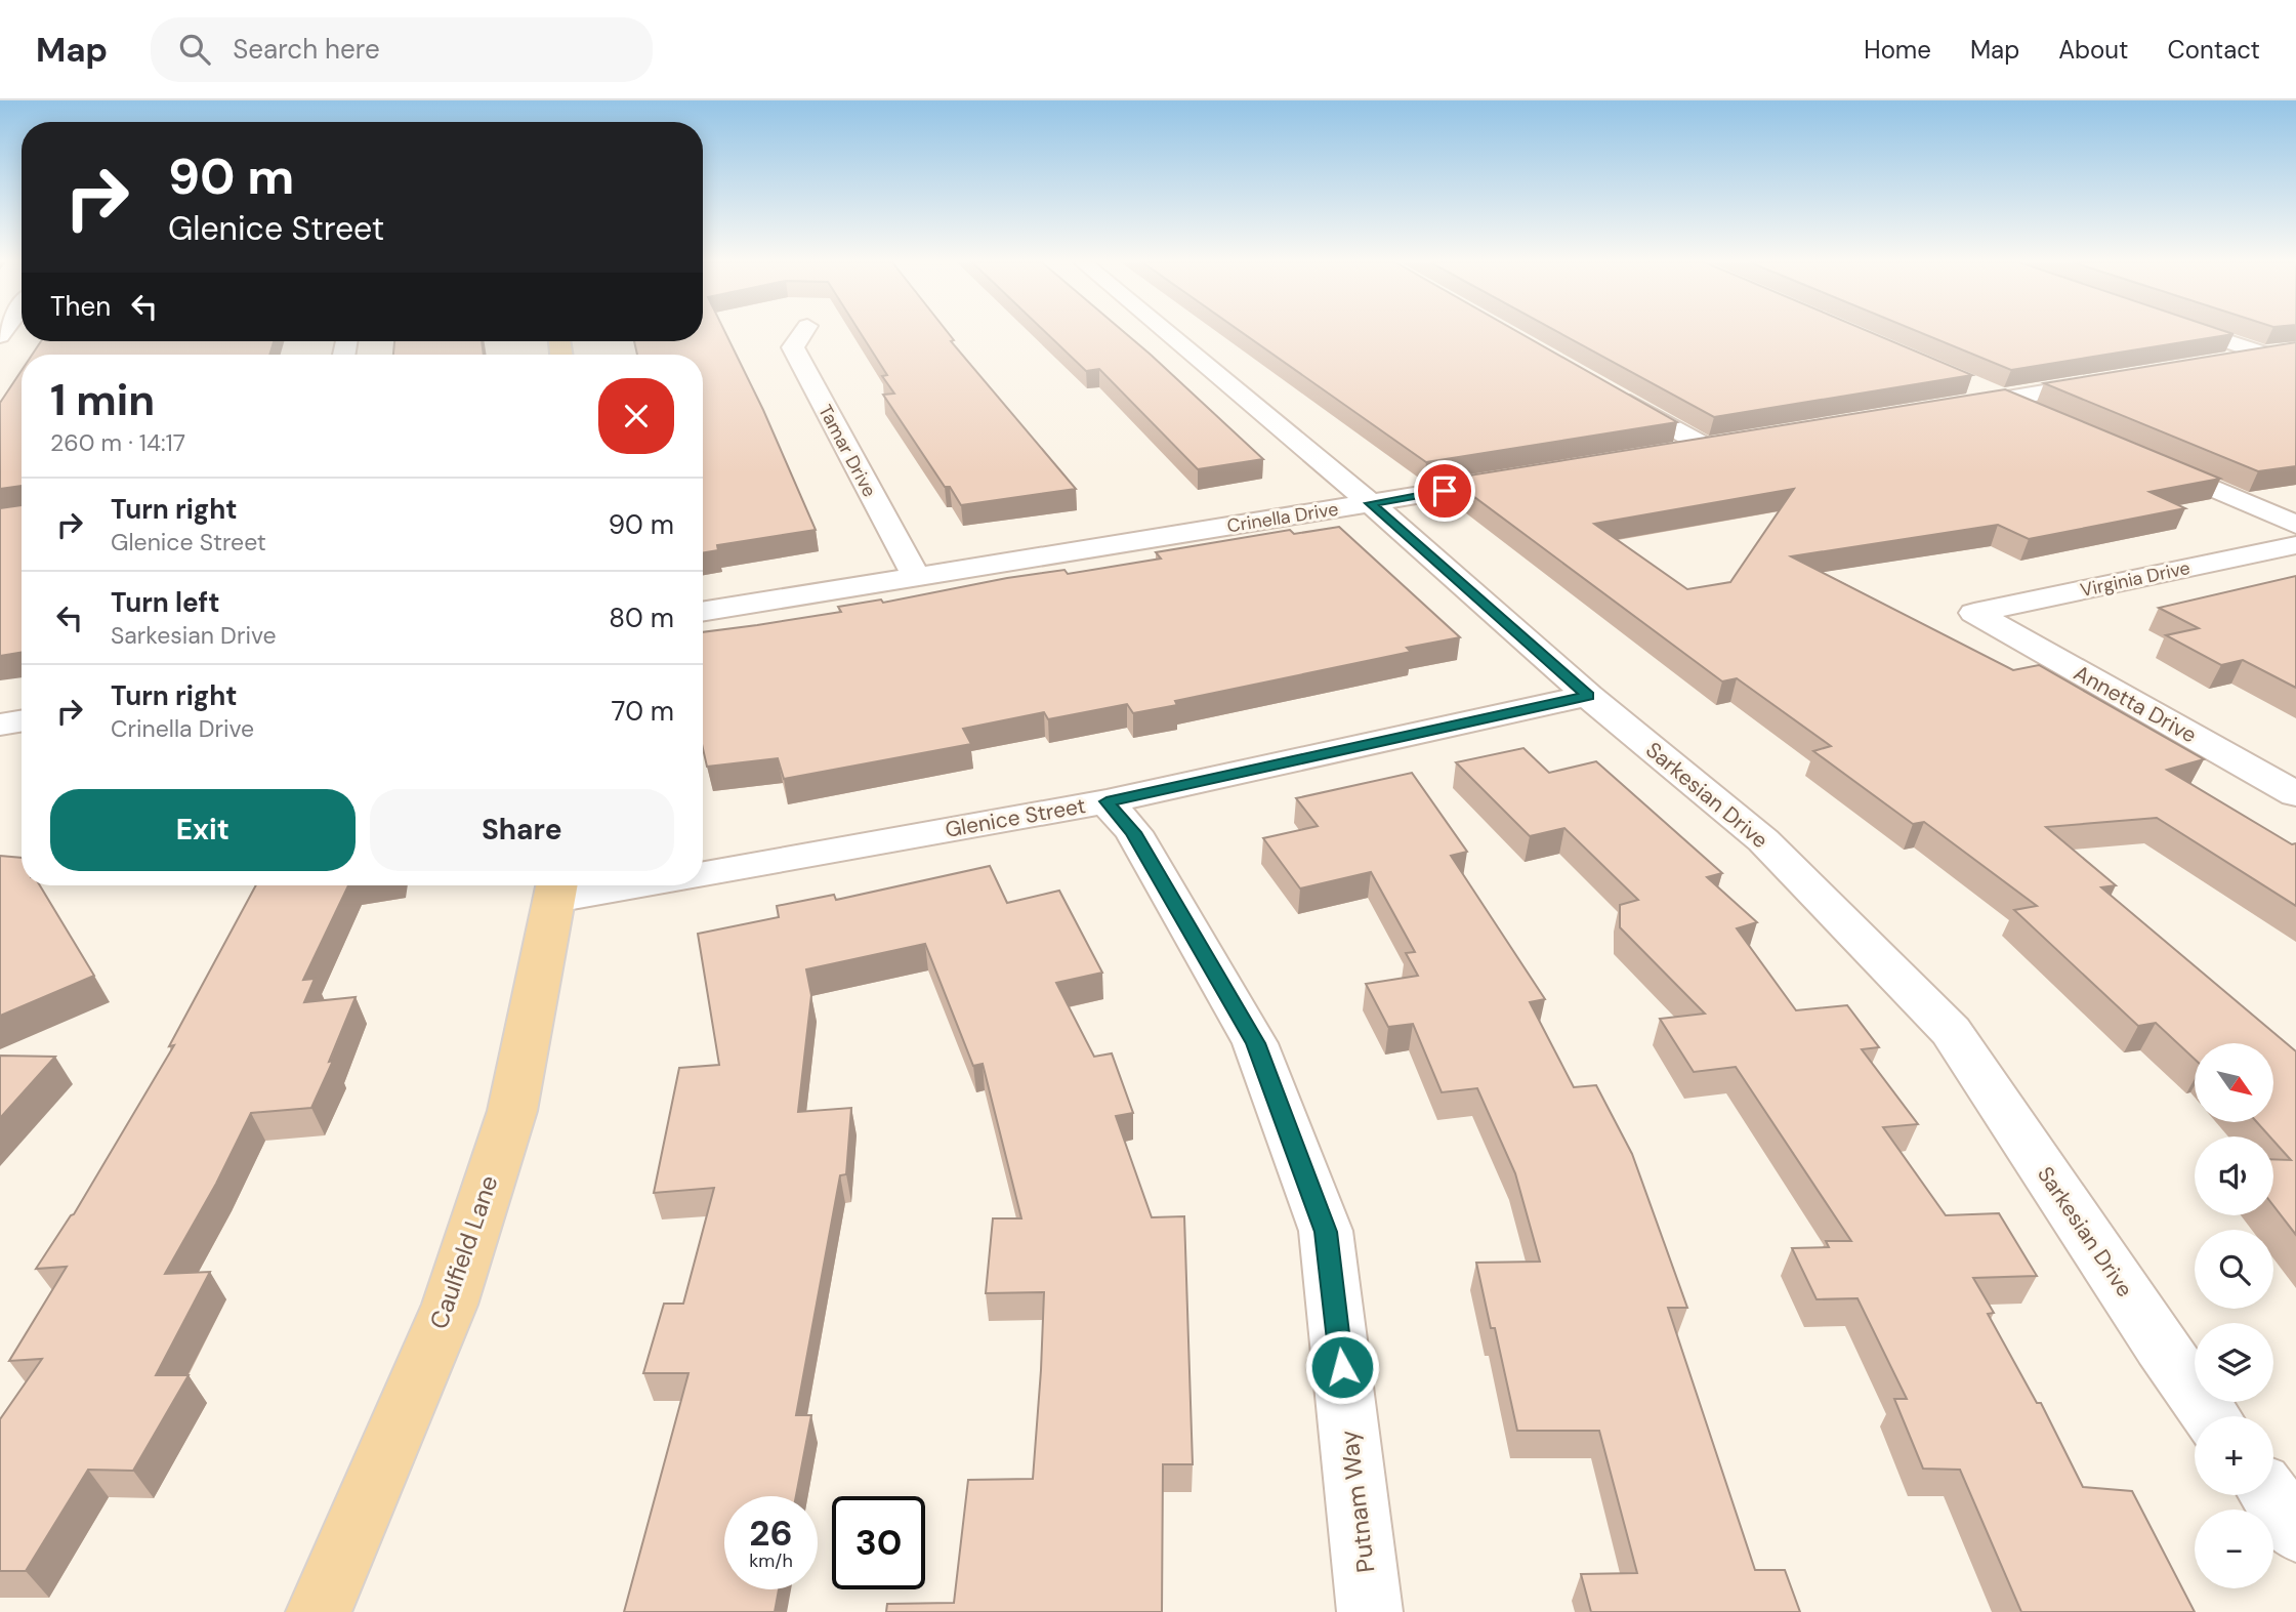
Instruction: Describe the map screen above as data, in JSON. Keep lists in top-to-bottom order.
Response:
{
  "streets": {
    "main road": ["Caulfield Lane"],
    "street": [
      "Tamar Drive",
      "Crinella Drive",
      "Virginia Drive",
      "Annetta Drive",
      "Sarkesian Drive",
      "Glenice Street",
      "Putnam Way"
    ]
  },
  "crossings": [
    ["Tamar Drive", "Crinella Drive"],
    ["Crinella Drive", "Sarkesian Drive"],
    ["Virginia Drive", "Annetta Drive"],
    ["Sarkesian Drive", "Glenice Street"],
    ["Glenice Street", "Caulfield Lane"],
    ["Glenice Street", "Putnam Way"]
  ],
  "north": "bottom right",
  "page": {
    "header": "Map",
    "search": "Search here",
    "nav": [
      "Home",
      "Map",
      "About",
      "Contact"
    ],
    "turn": ["90 m", "Glenice Street"],
    "then": "Then",
    "heading": ["1 min", "260 m · 14:17"],
    "list": [
      {
        "name": "Turn right",
        "note": "Glenice Street",
        "value": "90 m"
      },
      {
        "name": "Turn left",
        "note": "Sarkesian Drive",
        "value": "80 m"
      },
      {
        "name": "Turn right",
        "note": "Crinella Drive",
        "value": "70 m"
      }
    ],
    "buttons": ["Exit", "Share"],
    "map_buttons": ["+", "−"],
    "speed": "26 km/h",
    "limit": "30"
  }
}
